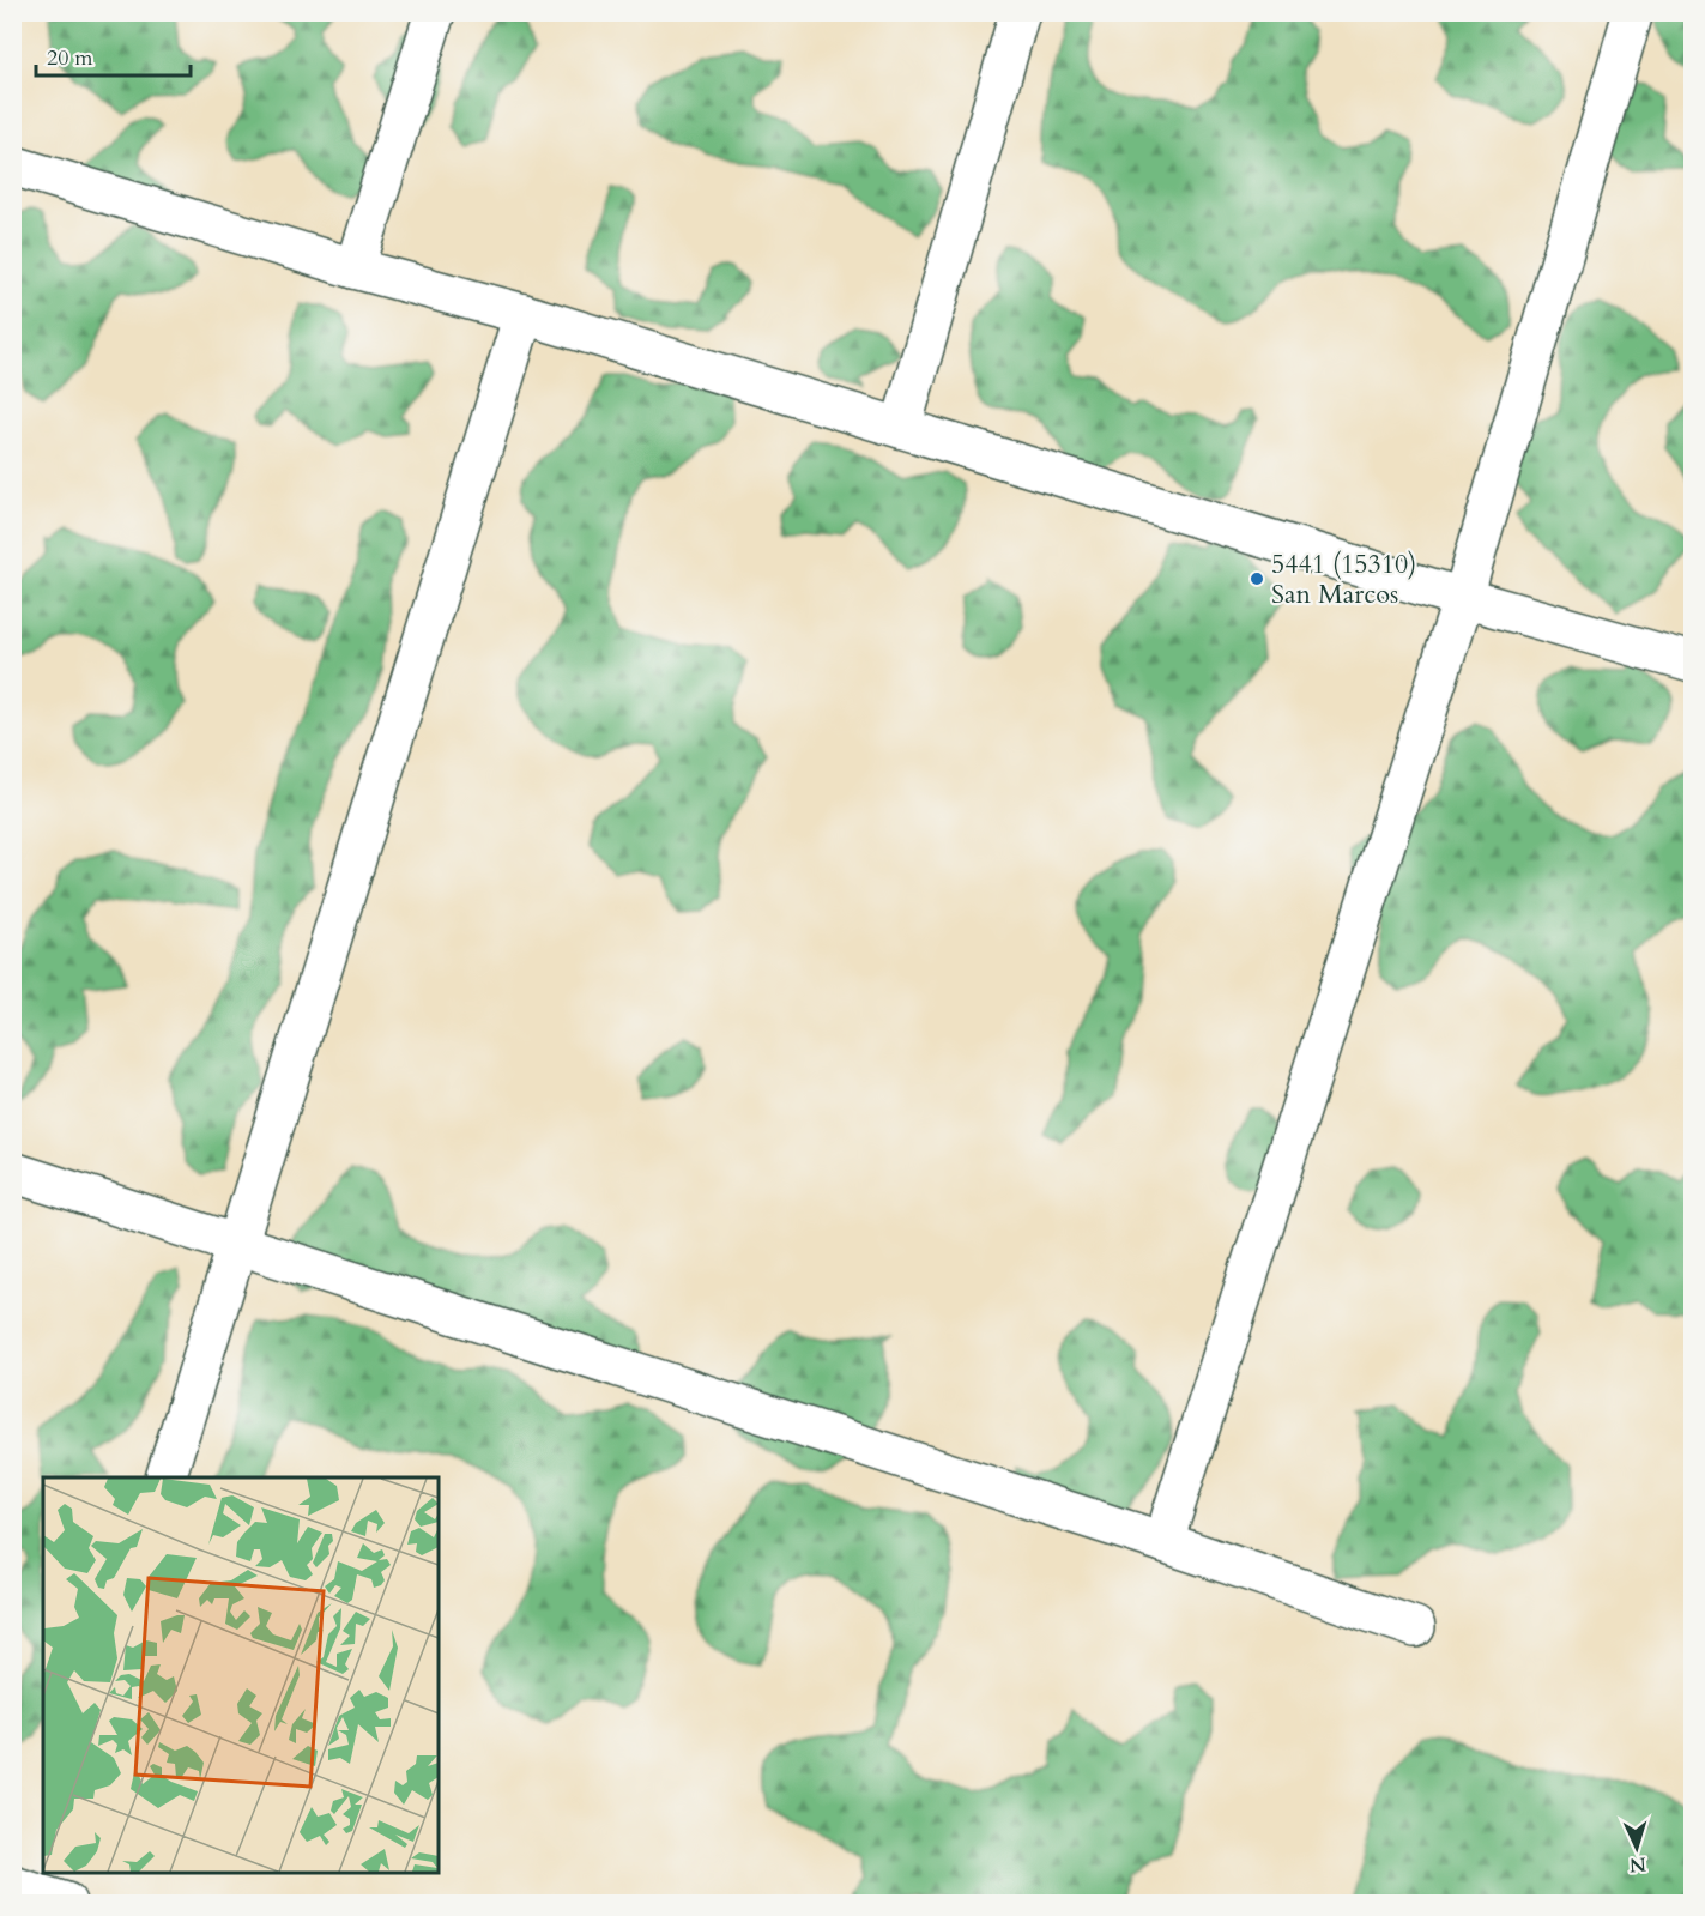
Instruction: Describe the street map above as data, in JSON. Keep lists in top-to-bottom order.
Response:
{
  "places": ["5441 (15310) San Marcos"],
  "scale_bar": "20 m",
  "north": "bottom"
}
